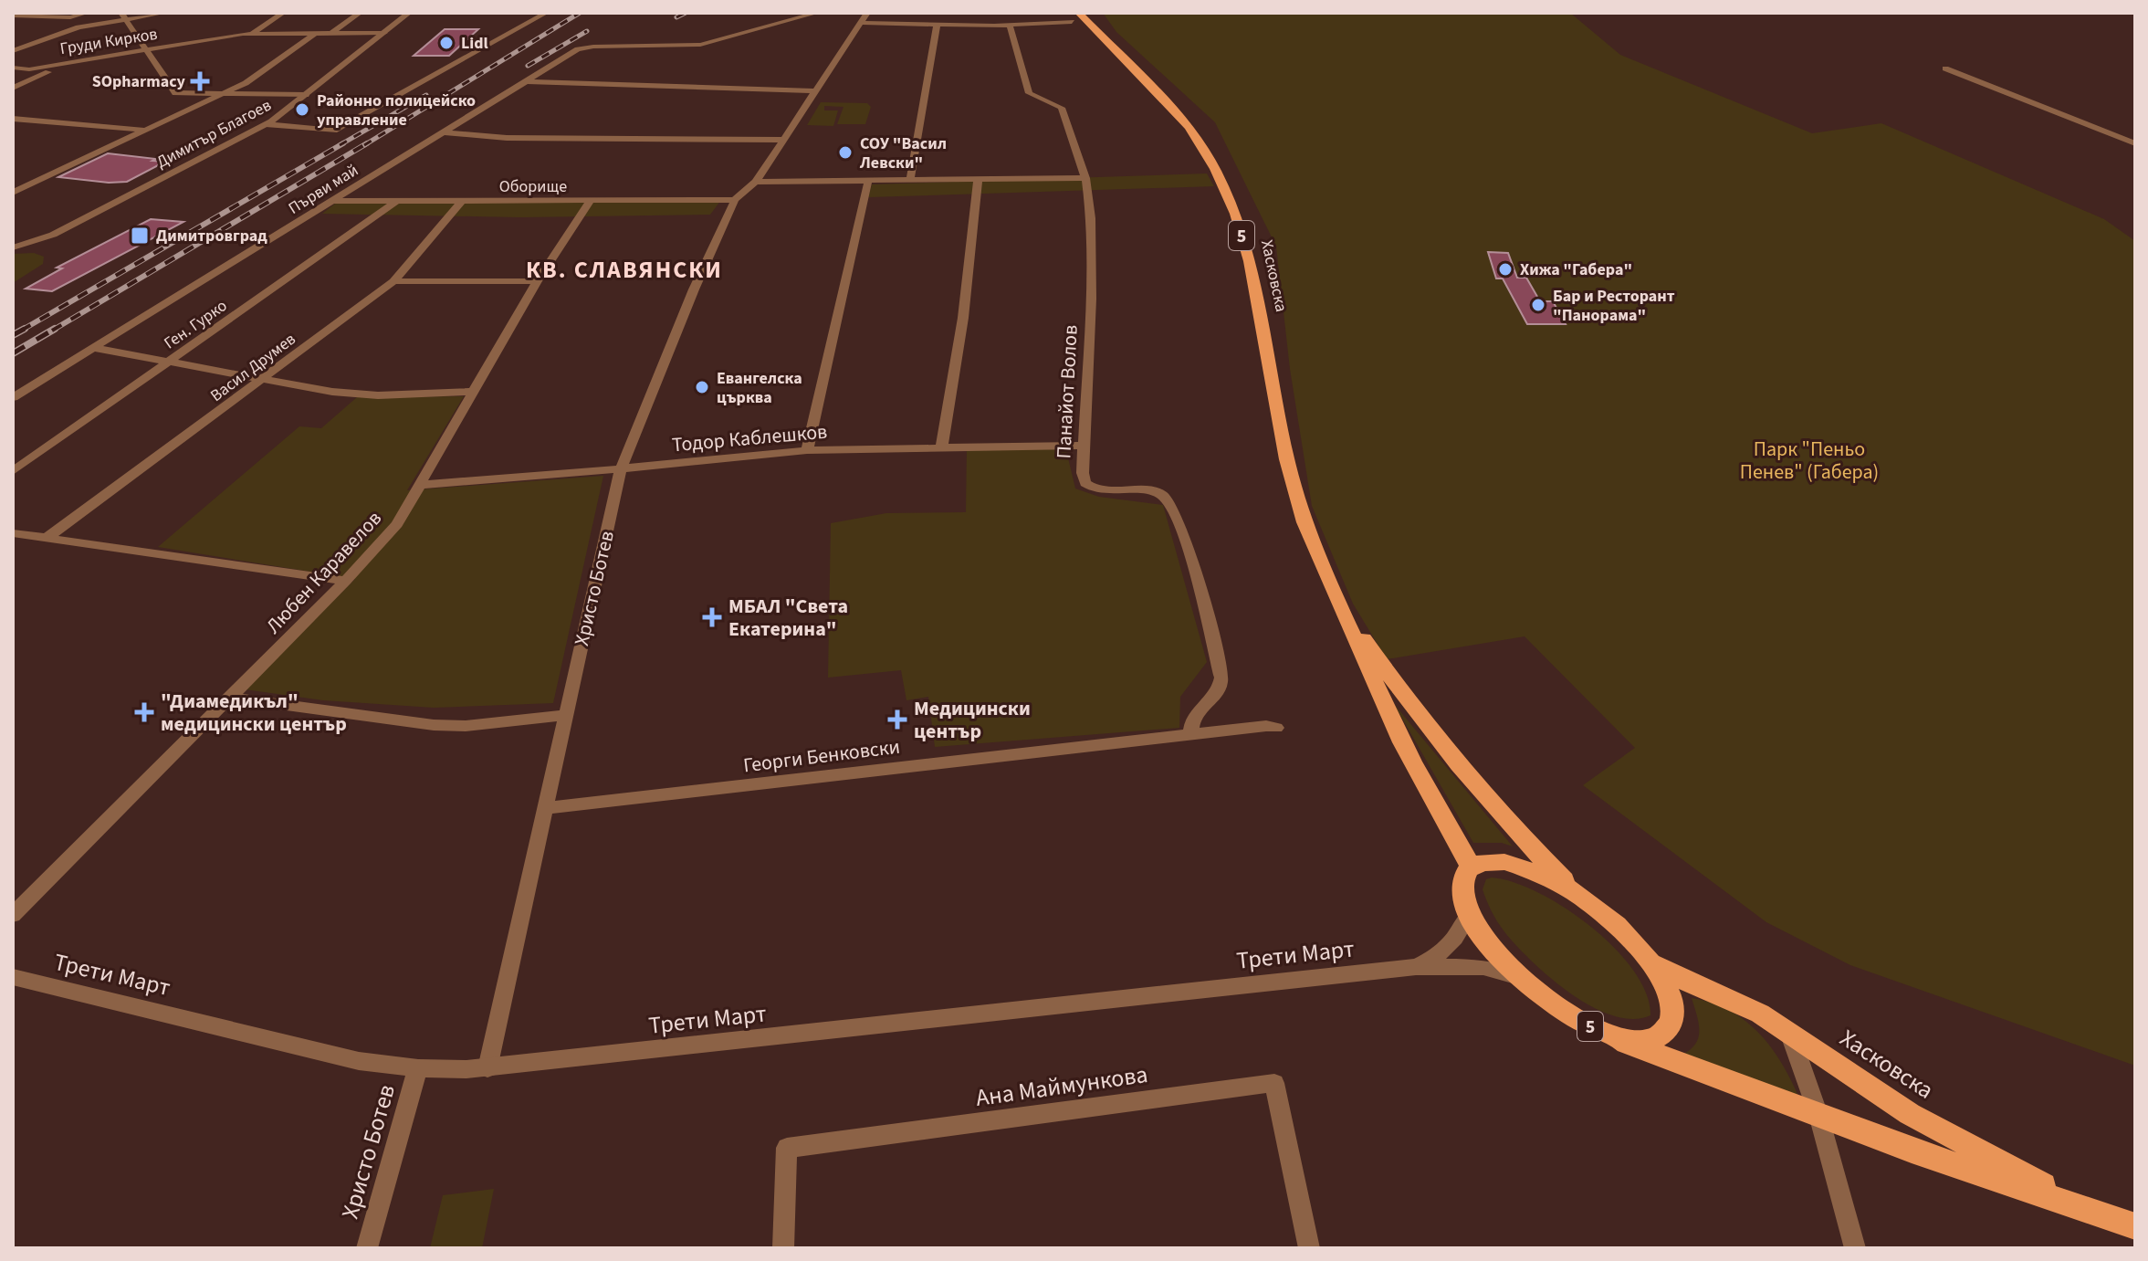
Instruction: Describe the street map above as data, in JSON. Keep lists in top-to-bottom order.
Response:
{
  "streets": {
    "main road": ["5", "Хасковска"],
    "street": [
      "Груди Кирков",
      "Димитър Благоев",
      "Оборище",
      "Първи май",
      "Ген. Гурко",
      "Васил Друмев",
      "Панайот Волов",
      "Тодор Каблешков",
      "Любен Каравелов",
      "Христо Ботев",
      "Георги Бенковски",
      "Трети Март",
      "Ана Маймункова"
    ]
  },
  "crossings": [
    ["Груди Кирков", "Димитър Благоев"],
    ["Оборище", "Първи май"],
    ["Оборище", "Ген. Гурко"],
    ["Оборище", "Васил Друмев"],
    ["Оборище", "Любен Каравелов"],
    ["Оборище", "Христо Ботев"],
    ["5", "Хасковска"],
    ["5", "Трети Март"],
    ["Панайот Волов", "Тодор Каблешков"],
    ["Панайот Волов", "Георги Бенковски"],
    ["Тодор Каблешков", "Любен Каравелов"],
    ["Тодор Каблешков", "Христо Ботев"],
    ["Христо Ботев", "Георги Бенковски"],
    ["Христо Ботев", "Трети Март"]
  ],
  "districts": ["КВ. СЛАВЯНСКИ"],
  "parks": ["Парк \"Пеньо Пенев\" (Габера)"],
  "places": {
    "other": [
      "Lidl",
      "Районно полицейско управление",
      "СОУ \"Васил Левски\"",
      "Хижа \"Габера\"",
      "Бар и Ресторант \"Панорама\"",
      "Евангелска църква"
    ],
    "health": [
      "SOpharmacy",
      "МБАЛ \"Света Екатерина\"",
      "\"Диамедикъл\" медицински център",
      "Медицински център"
    ],
    "transit": ["Димитровград"]
  }
}
